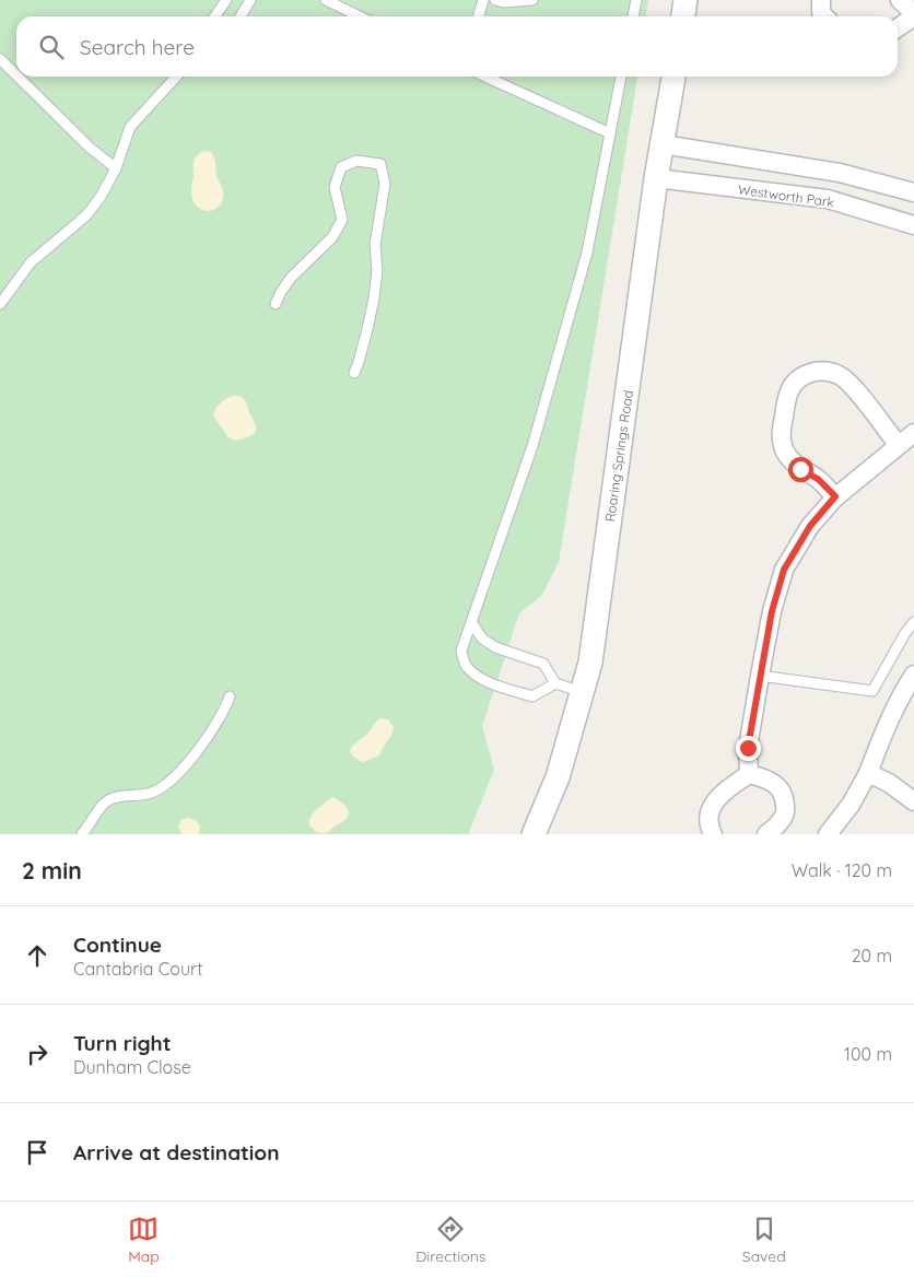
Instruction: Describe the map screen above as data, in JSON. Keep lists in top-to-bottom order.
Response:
{
  "streets": {
    "street": ["Westworth Park", "Roaring Springs Road"]
  },
  "crossings": [
    ["Westworth Park", "Roaring Springs Road"]
  ],
  "page": {
    "search": "Search here",
    "heading": ["2 min", "Walk · 120 m"],
    "list": [
      ["Continue", "Cantabria Court", "20 m"],
      ["Turn right", "Dunham Close", "100 m"],
      "Arrive at destination"
    ],
    "nav": ["Map", "Directions", "Saved"]
  }
}
